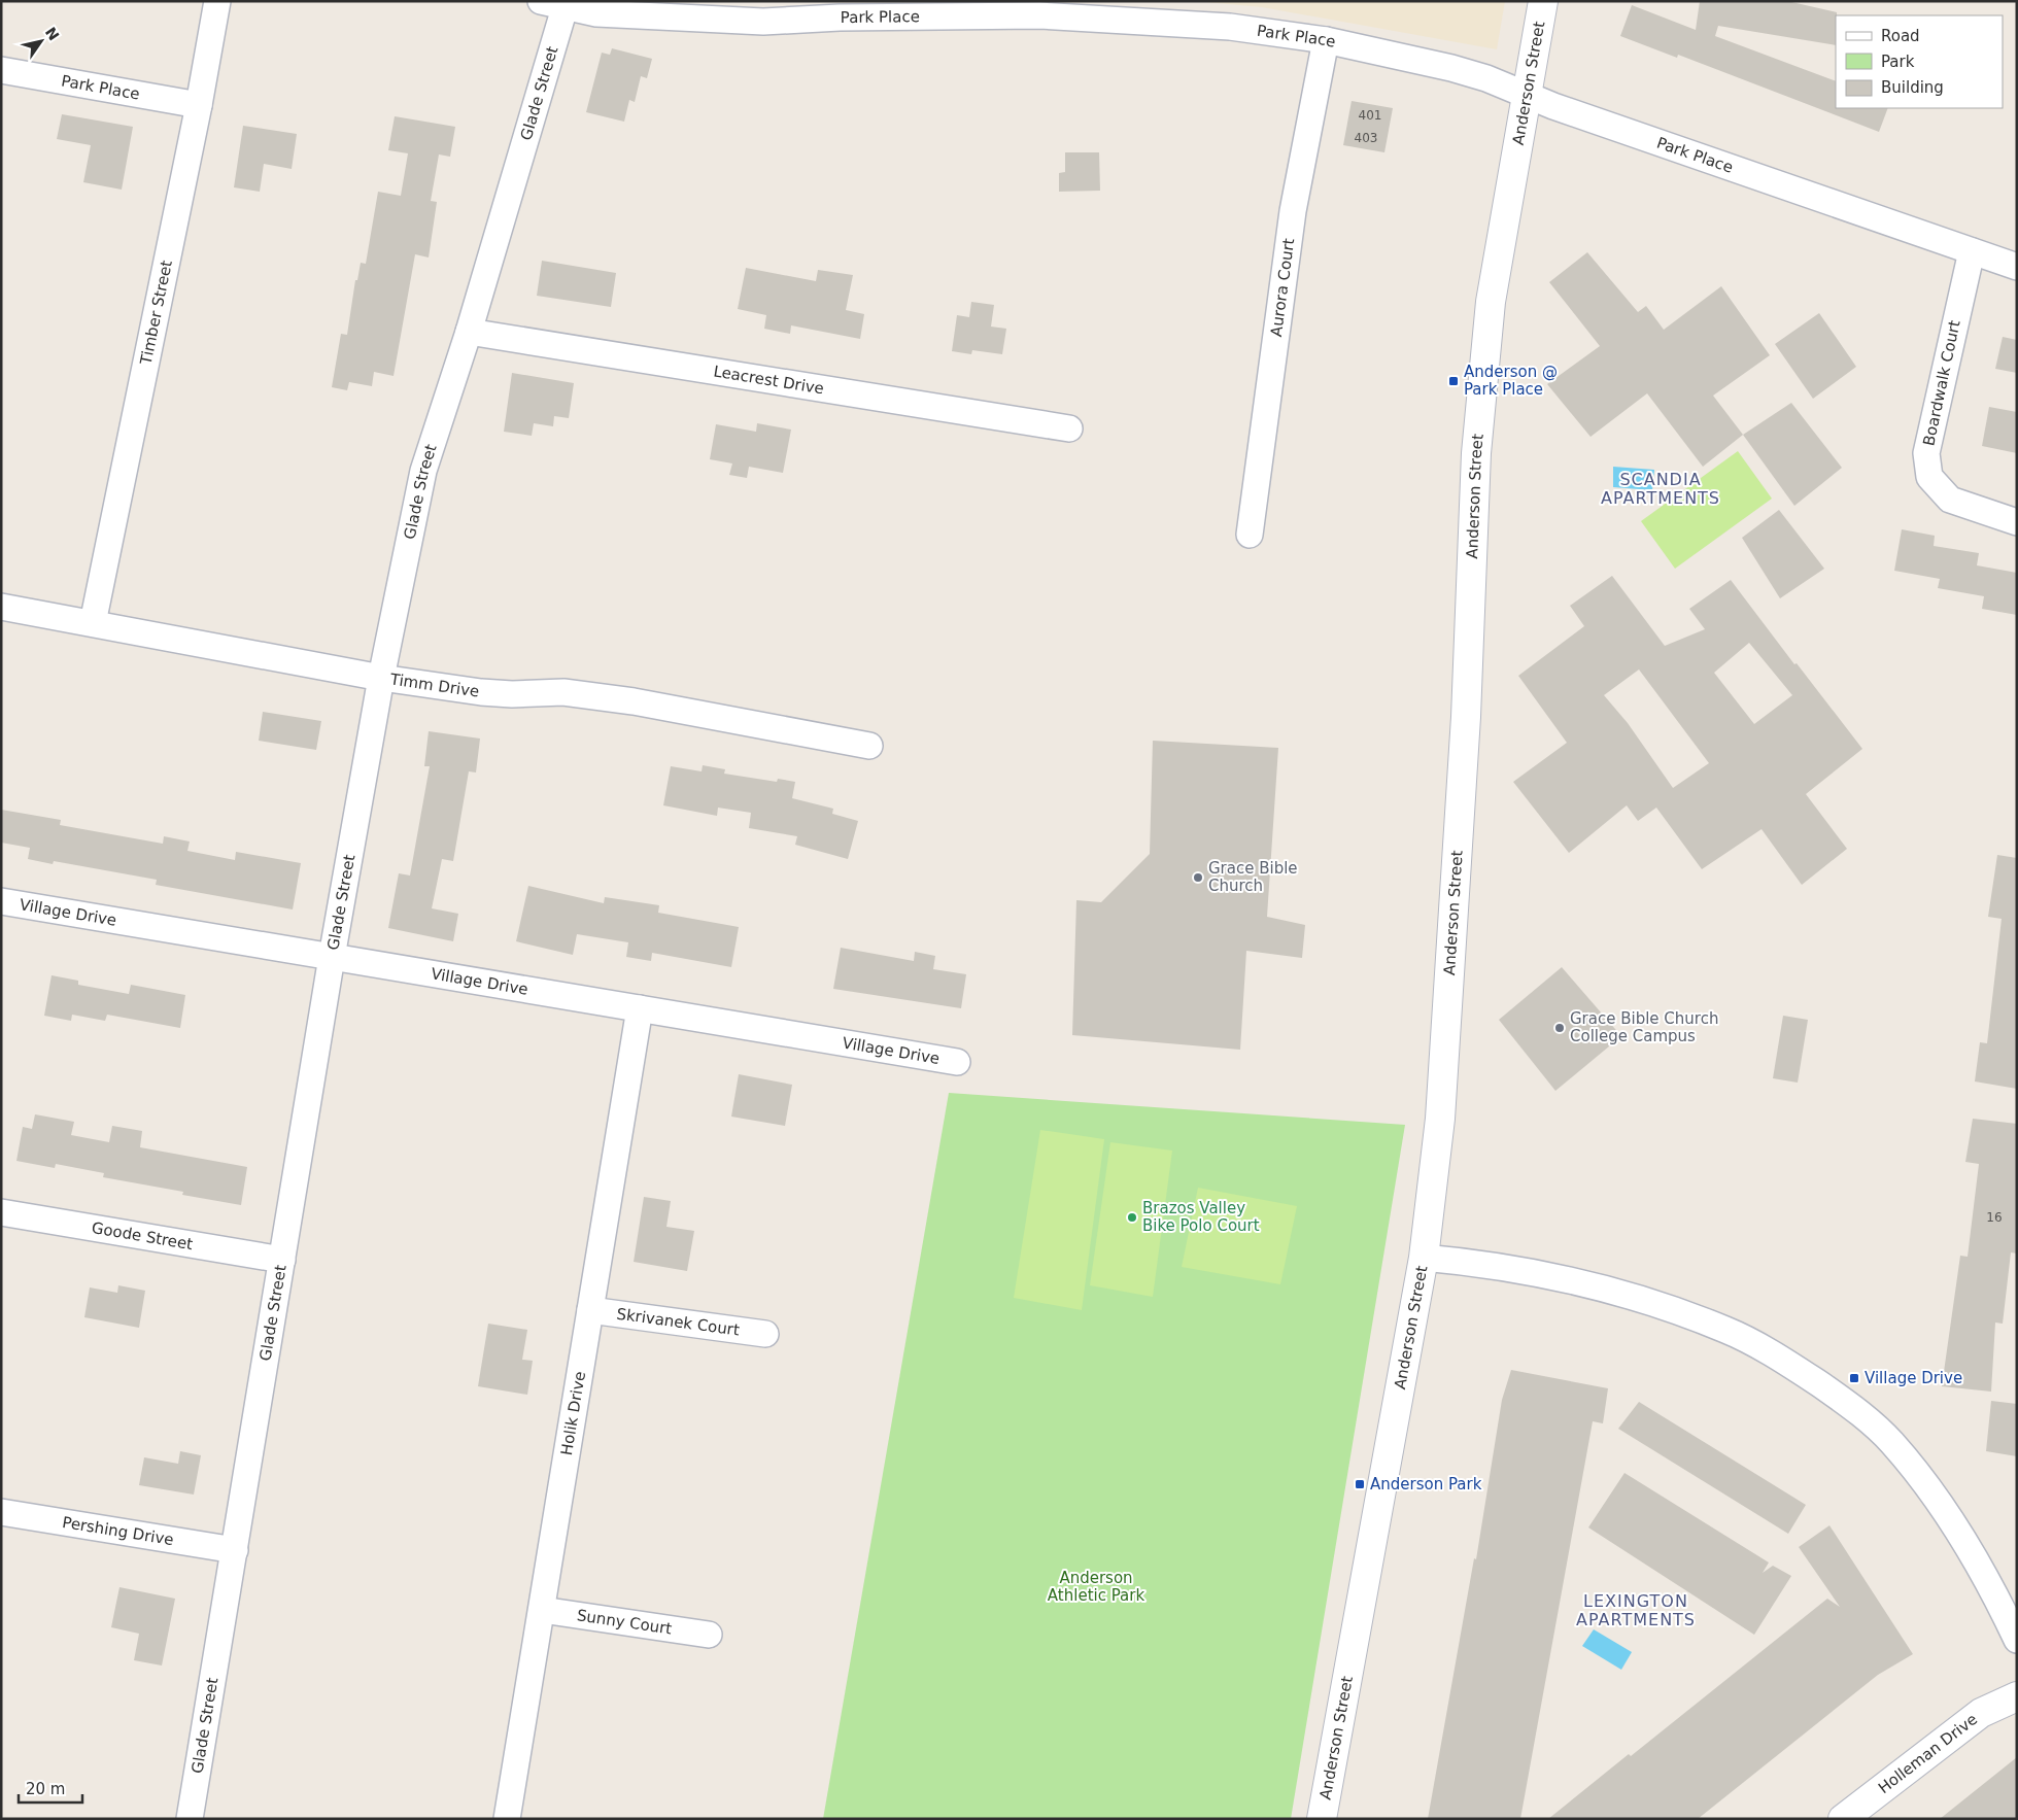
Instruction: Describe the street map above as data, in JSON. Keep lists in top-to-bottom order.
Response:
{
  "streets": {
    "street": [
      "Park Place",
      "Anderson Street",
      "Glade Street",
      "Aurora Court",
      "Timber Street",
      "Leacrest Drive",
      "Boardwalk Court",
      "Timm Drive",
      "Village Drive",
      "Goode Street",
      "Skrivanek Court",
      "Holik Drive",
      "Pershing Drive",
      "Sunny Court",
      "Holleman Drive"
    ]
  },
  "crossings": [
    ["Park Place", "Anderson Street"],
    ["Park Place", "Glade Street"],
    ["Park Place", "Aurora Court"],
    ["Park Place", "Timber Street"],
    ["Park Place", "Boardwalk Court"],
    ["Glade Street", "Leacrest Drive"],
    ["Glade Street", "Timm Drive"],
    ["Glade Street", "Village Drive"],
    ["Glade Street", "Goode Street"],
    ["Glade Street", "Pershing Drive"],
    ["Timber Street", "Timm Drive"],
    ["Village Drive", "Holik Drive"],
    ["Skrivanek Court", "Holik Drive"],
    ["Holik Drive", "Sunny Court"]
  ],
  "districts": ["SCANDIA APARTMENTS", "LEXINGTON APARTMENTS"],
  "parks": ["Anderson Athletic Park"],
  "places": {
    "transit": ["Anderson @ Park Place", "Village Drive", "Anderson Park"],
    "other": ["Grace Bible Church", "Grace Bible Church College Campus", "Brazos Valley Bike Polo Court"]
  },
  "house_numbers": ["401", "403", "16"],
  "legend": ["Road", "Park", "Building"],
  "scale_bar": "20 m",
  "north": "top right"
}
